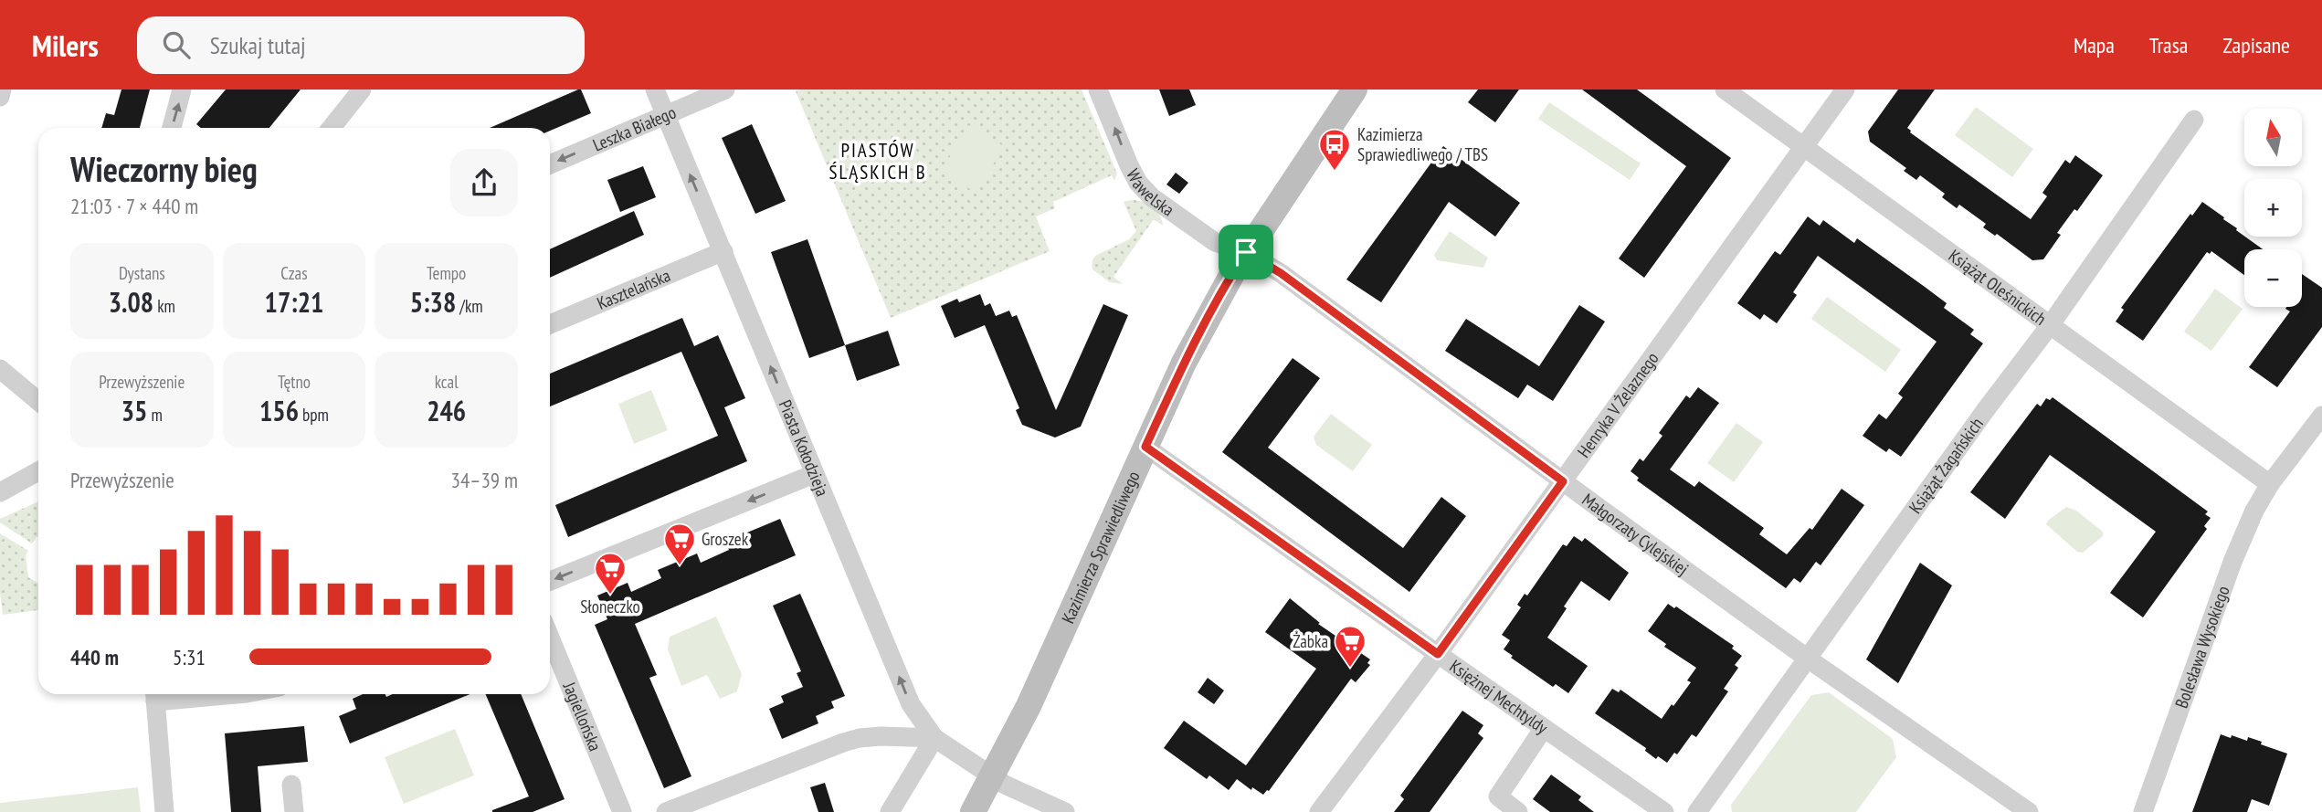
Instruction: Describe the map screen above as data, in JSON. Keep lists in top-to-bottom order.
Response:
{
  "streets": {
    "street": [
      "Leszka Białego",
      "Wawelska",
      "Książąt Oleśnickich",
      "Kasztelańska",
      "Henryka V Żelaznego",
      "Piasta Kołodzieja",
      "Książąt Żagańskich",
      "Małgorzaty Cylejskiej",
      "Kazimierza Sprawiedliwego",
      "Bolesława Wysokiego",
      "Księżnej Mechtyldy",
      "Jagiellońska"
    ]
  },
  "crossings": [
    ["Leszka Białego", "Piasta Kołodzieja"],
    ["Wawelska", "Małgorzaty Cylejskiej"],
    ["Wawelska", "Kazimierza Sprawiedliwego"],
    ["Książąt Oleśnickich", "Henryka V Żelaznego"],
    ["Książąt Oleśnickich", "Książąt Żagańskich"],
    ["Książąt Oleśnickich", "Bolesława Wysokiego"],
    ["Kasztelańska", "Piasta Kołodzieja"],
    ["Henryka V Żelaznego", "Małgorzaty Cylejskiej"],
    ["Henryka V Żelaznego", "Księżnej Mechtyldy"],
    ["Piasta Kołodzieja", "Kazimierza Sprawiedliwego"],
    ["Książąt Żagańskich", "Małgorzaty Cylejskiej"],
    ["Małgorzaty Cylejskiej", "Kazimierza Sprawiedliwego"],
    ["Kazimierza Sprawiedliwego", "Księżnej Mechtyldy"]
  ],
  "one_way": ["Leszka Białego", "Wawelska", "Piasta Kołodzieja"],
  "districts": ["PIASTÓW ŚLĄSKICH B"],
  "places": {
    "bus stop": ["Kazimierza Sprawiedliwego / TBS"],
    "supermarket": ["Groszek", "Słoneczko", "Żabka"]
  },
  "north": "top",
  "page": {
    "header": "Milers",
    "search": "Szukaj tutaj",
    "nav": ["Mapa", "Trasa", "Zapisane"],
    "map_buttons": ["+", "−"],
    "heading": ["Wieczorny bieg", "21:03 · 7 × 440 m"],
    "stats": [
      ["Dystans", "3.08 km"],
      ["Czas", "17:21"],
      ["Tempo", "5:38 /km"],
      ["Przewyższenie", "35 m"],
      ["Tętno", "156 bpm"],
      ["kcal", "246"]
    ],
    "chart": ["Przewyższenie", "34–39 m"],
    "list": [
      {
        "name": "440 m",
        "note": "5:31"
      }
    ]
  }
}
